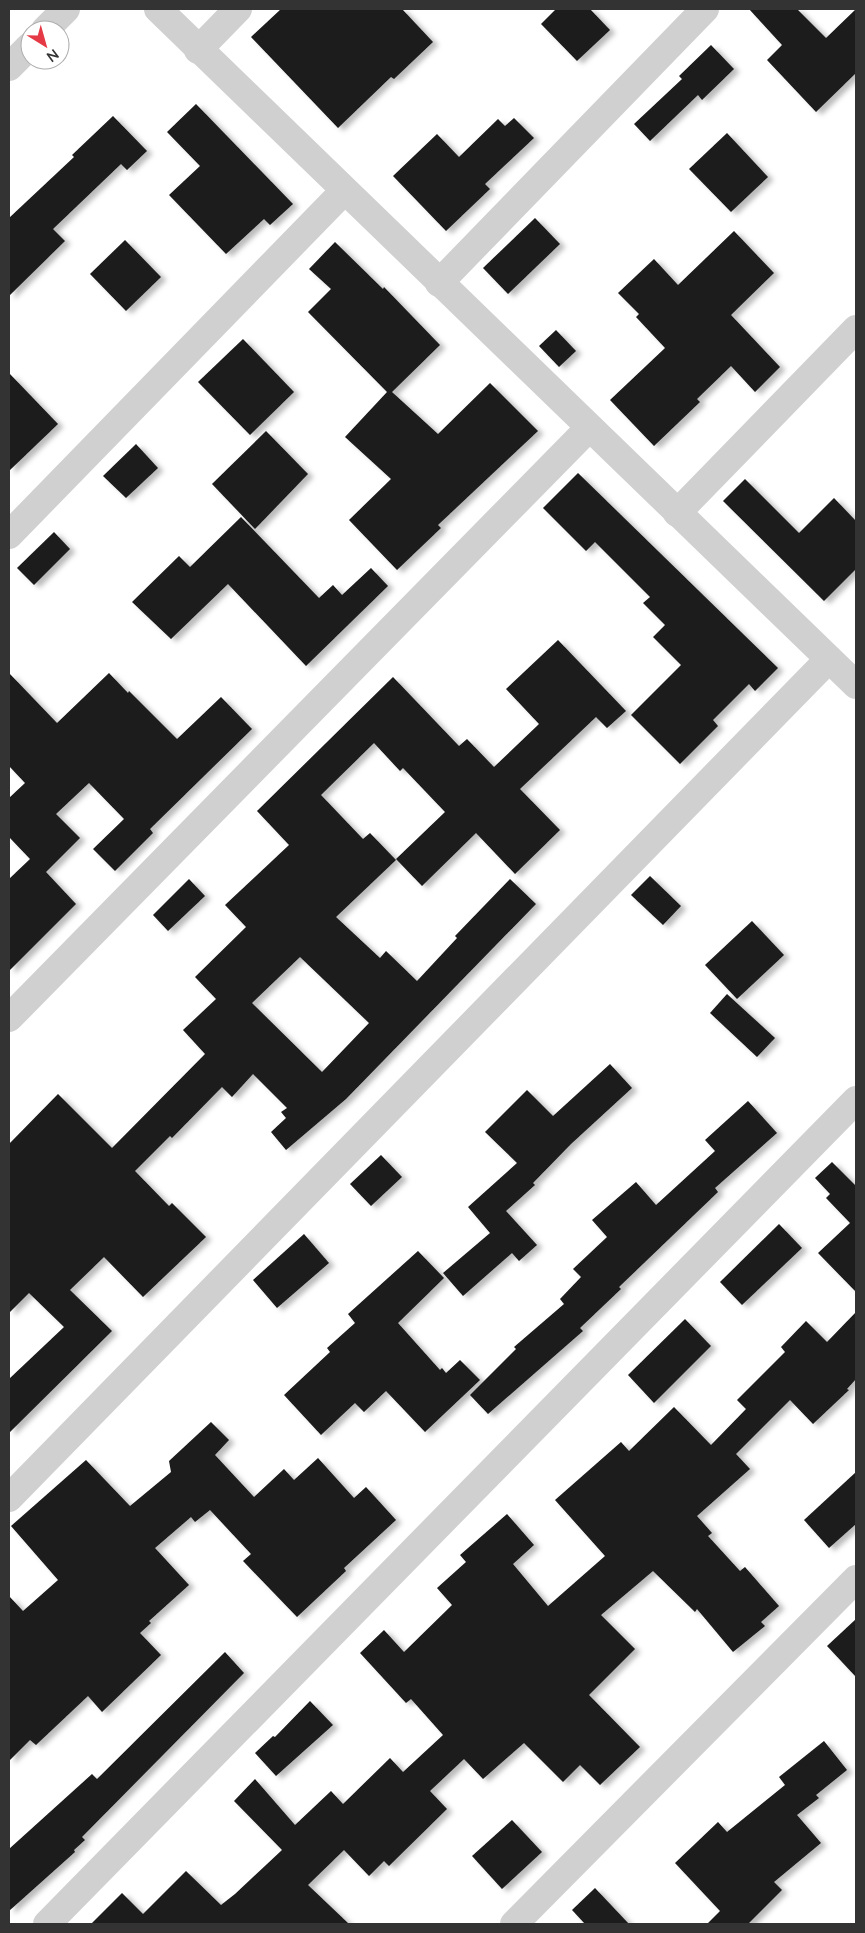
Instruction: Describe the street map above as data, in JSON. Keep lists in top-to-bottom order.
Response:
{
  "north": "bottom right"
}
